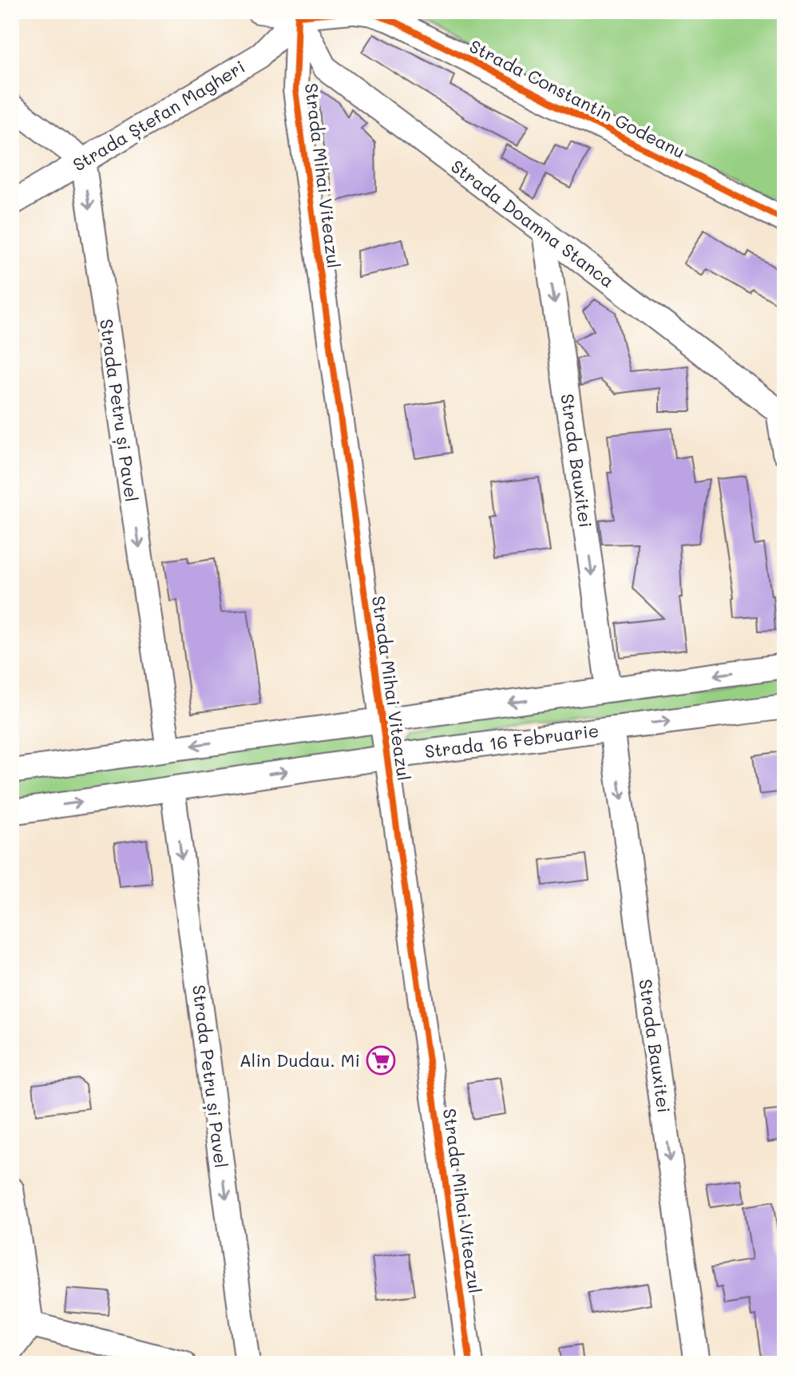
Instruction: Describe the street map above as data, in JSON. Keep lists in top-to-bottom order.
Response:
{
  "streets": {
    "street": [
      "Strada Constantin Godeanu",
      "Strada Ștefan Magheri",
      "Strada Mihai Viteazul",
      "Strada Doamna Stanca",
      "Strada Petru și Pavel",
      "Strada Bauxitei",
      "Strada 16 Februarie"
    ]
  },
  "crossings": [
    ["Strada Constantin Godeanu", "Strada Ștefan Magheri"],
    ["Strada Constantin Godeanu", "Strada Mihai Viteazul"],
    ["Strada Constantin Godeanu", "Strada Doamna Stanca"],
    ["Strada Ștefan Magheri", "Strada Mihai Viteazul"],
    ["Strada Ștefan Magheri", "Strada Doamna Stanca"],
    ["Strada Ștefan Magheri", "Strada Petru și Pavel"],
    ["Strada Mihai Viteazul", "Strada Doamna Stanca"],
    ["Strada Mihai Viteazul", "Strada 16 Februarie"],
    ["Strada Doamna Stanca", "Strada Bauxitei"],
    ["Strada Petru și Pavel", "Strada 16 Februarie"],
    ["Strada Bauxitei", "Strada 16 Februarie"]
  ],
  "one_way": ["Strada Petru și Pavel", "Strada Bauxitei"],
  "places": {
    "supermarket": ["Alin Dudau. Mi"]
  }
}
